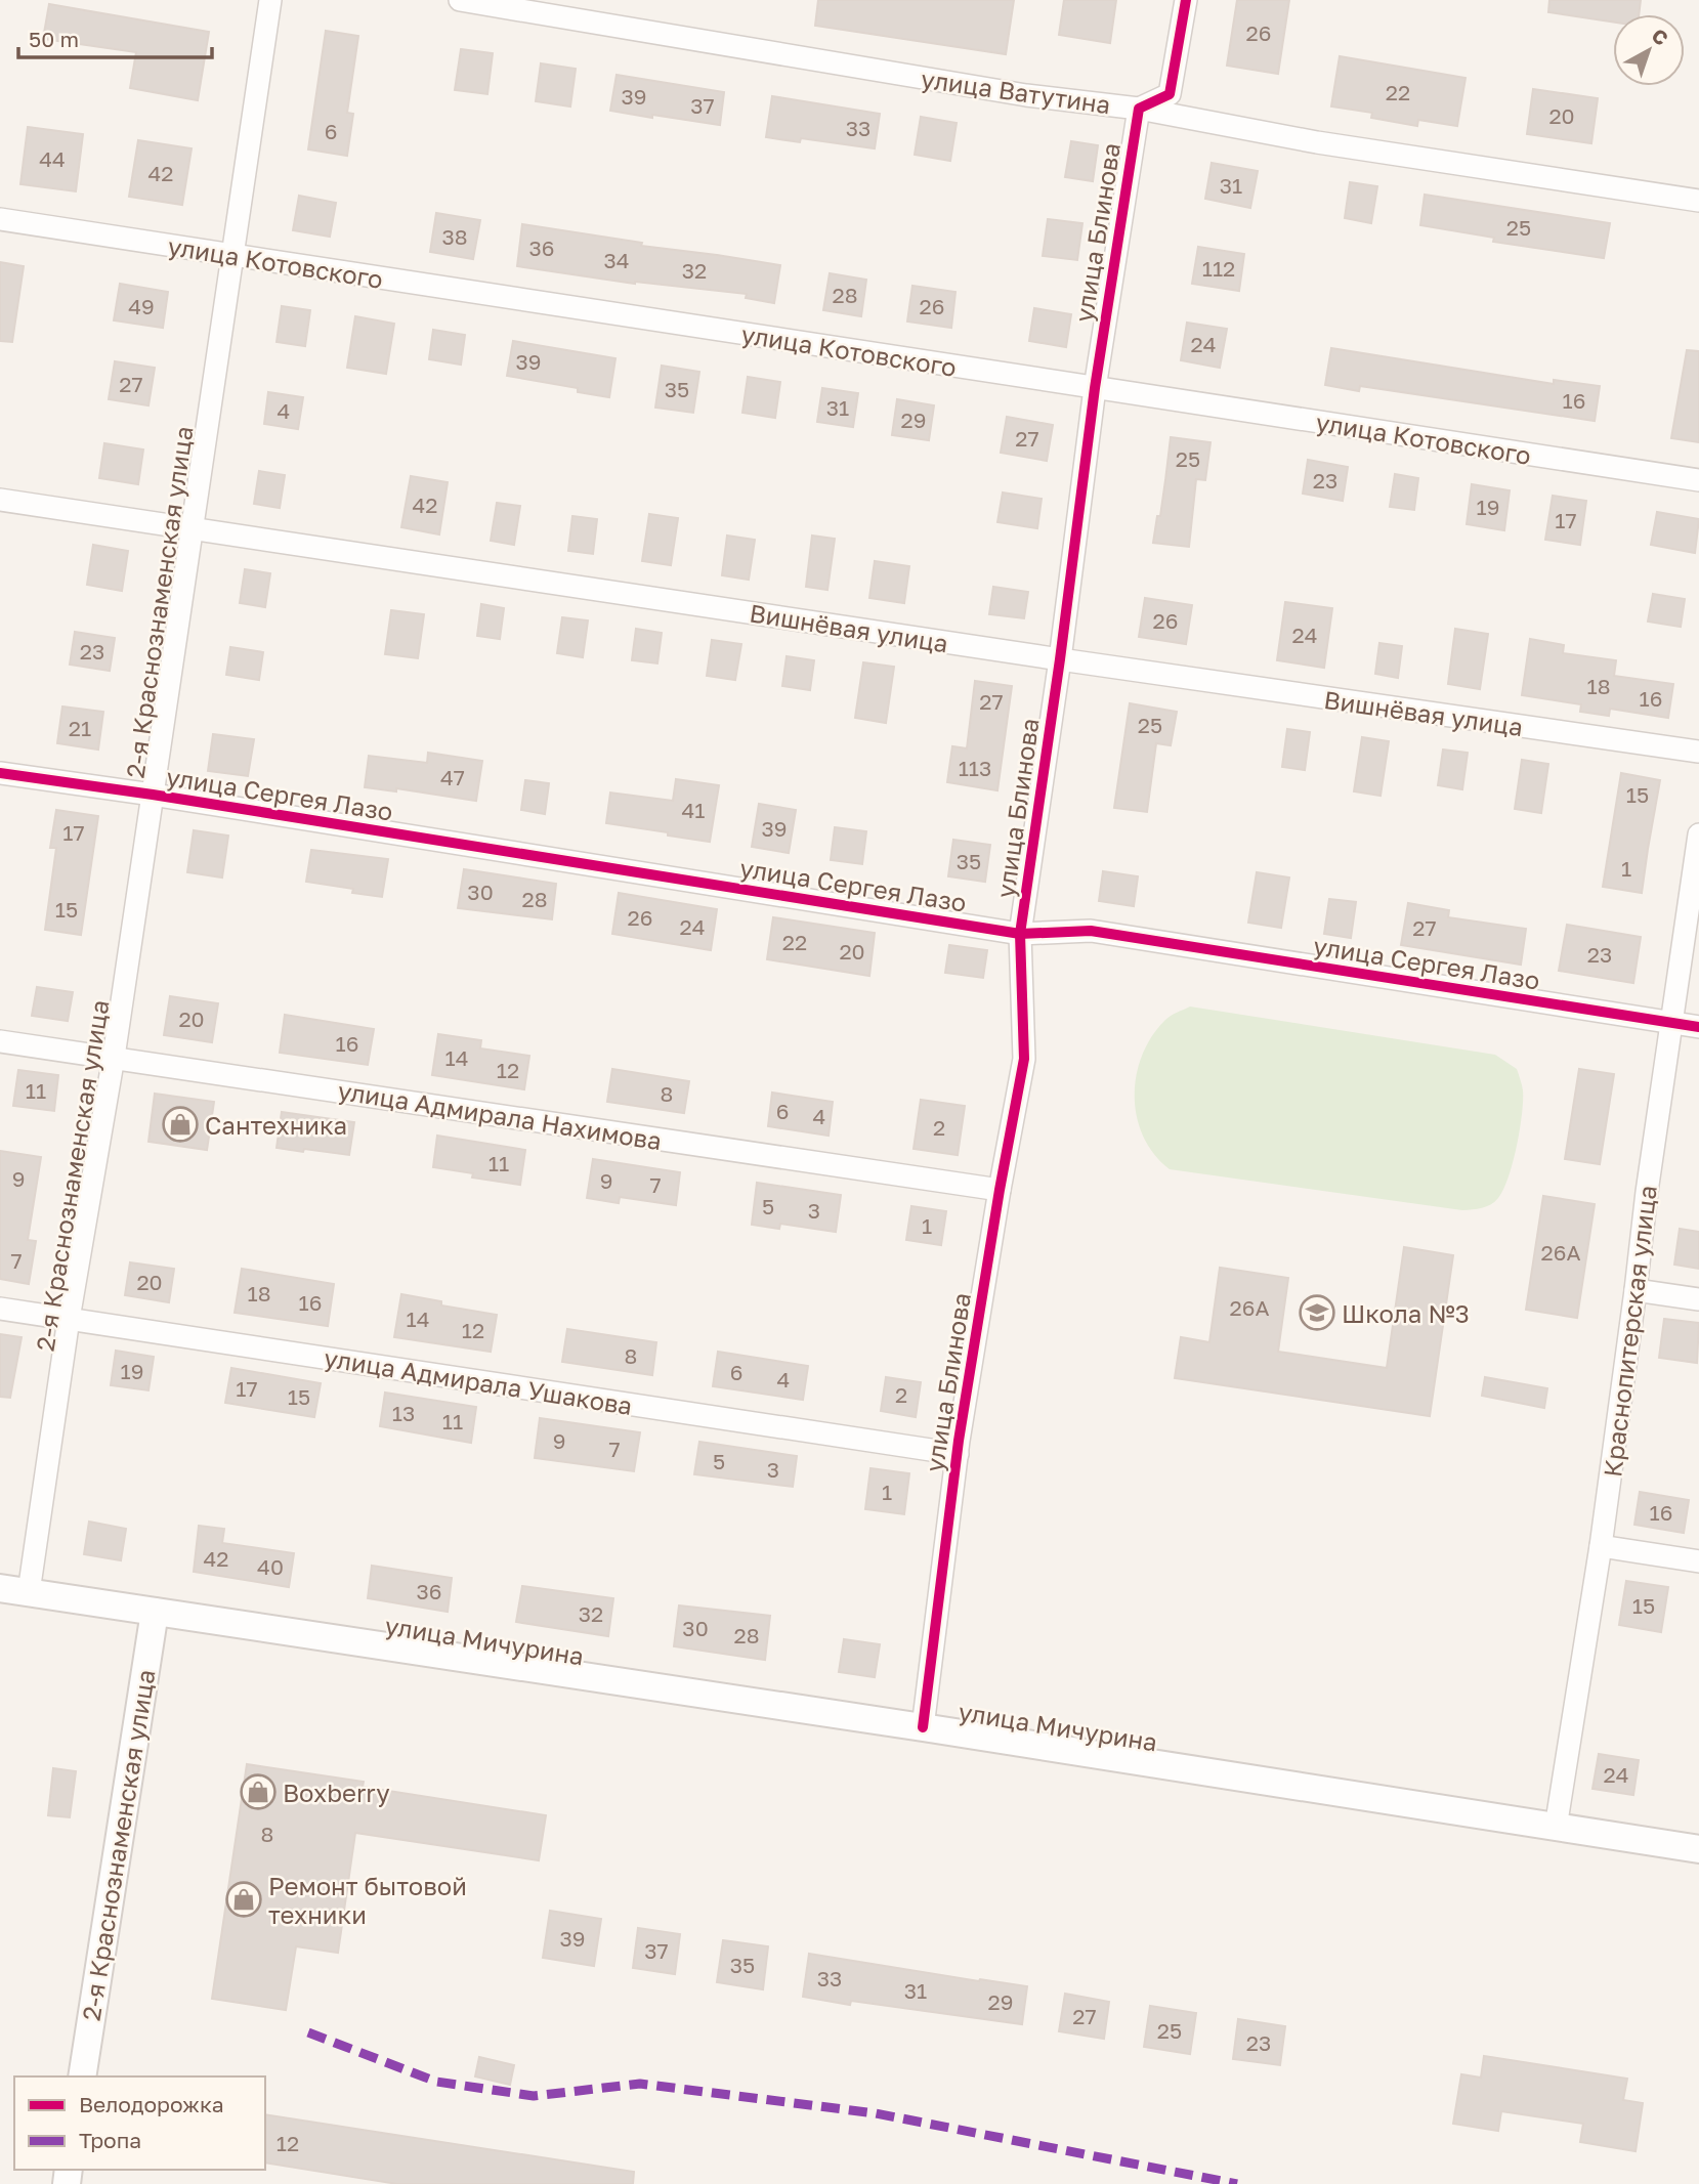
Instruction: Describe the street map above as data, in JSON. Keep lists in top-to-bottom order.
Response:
{
  "streets": {
    "street": [
      "улица Ватутина",
      "улица Блинова",
      "улица Котовского",
      "2-я Краснознаменская улица",
      "Вишнёвая улица",
      "улица Сергея Лазо",
      "улица Адмирала Нахимова",
      "Краснопитерская улица",
      "улица Адмирала Ушакова",
      "улица Мичурина"
    ]
  },
  "crossings": [
    ["улица Ватутина", "улица Блинова"],
    ["улица Блинова", "улица Котовского"],
    ["улица Блинова", "Вишнёвая улица"],
    ["улица Блинова", "улица Сергея Лазо"],
    ["улица Блинова", "улица Адмирала Нахимова"],
    ["улица Блинова", "улица Адмирала Ушакова"],
    ["улица Блинова", "улица Мичурина"],
    ["улица Котовского", "2-я Краснознаменская улица"],
    ["2-я Краснознаменская улица", "Вишнёвая улица"],
    ["2-я Краснознаменская улица", "улица Сергея Лазо"],
    ["2-я Краснознаменская улица", "улица Адмирала Нахимова"],
    ["2-я Краснознаменская улица", "улица Адмирала Ушакова"],
    ["2-я Краснознаменская улица", "улица Мичурина"],
    ["улица Сергея Лазо", "Краснопитерская улица"],
    ["Краснопитерская улица", "улица Мичурина"]
  ],
  "places": {
    "shop": ["Сантехника", "Boxberry", "Ремонт бытовой техники"],
    "school or university": ["Школа №3"]
  },
  "house_numbers": [
    "26",
    "22",
    "39",
    "37",
    "20",
    "33",
    "6",
    "44",
    "42",
    "31",
    "25",
    "38",
    "36",
    "34",
    "112",
    "32",
    "28",
    "49",
    "26",
    "24",
    "39",
    "27",
    "35",
    "16",
    "31",
    "4",
    "29",
    "27",
    "25",
    "23",
    "42",
    "19",
    "17",
    "26",
    "24",
    "23",
    "18",
    "16",
    "27",
    "25",
    "21",
    "113",
    "47",
    "15",
    "41",
    "39",
    "17",
    "35",
    "1",
    "30",
    "28",
    "15",
    "26",
    "24",
    "27",
    "22",
    "20",
    "23",
    "20",
    "16",
    "14",
    "12",
    "11",
    "8",
    "6",
    "4",
    "2",
    "11",
    "9",
    "9",
    "7",
    "5",
    "3",
    "1",
    "26А",
    "7",
    "20",
    "18",
    "16",
    "26А",
    "14",
    "12",
    "8",
    "19",
    "6",
    "4",
    "17",
    "2",
    "15",
    "13",
    "11",
    "9",
    "7",
    "5",
    "3",
    "1",
    "16",
    "42",
    "40",
    "36",
    "15",
    "32",
    "30",
    "28",
    "24",
    "8",
    "39",
    "37",
    "35",
    "33",
    "31",
    "29",
    "27",
    "25",
    "23",
    "12"
  ],
  "legend": ["Велодорожка", "Тропа"],
  "scale_bar": "50 m",
  "north": "top right"
}
